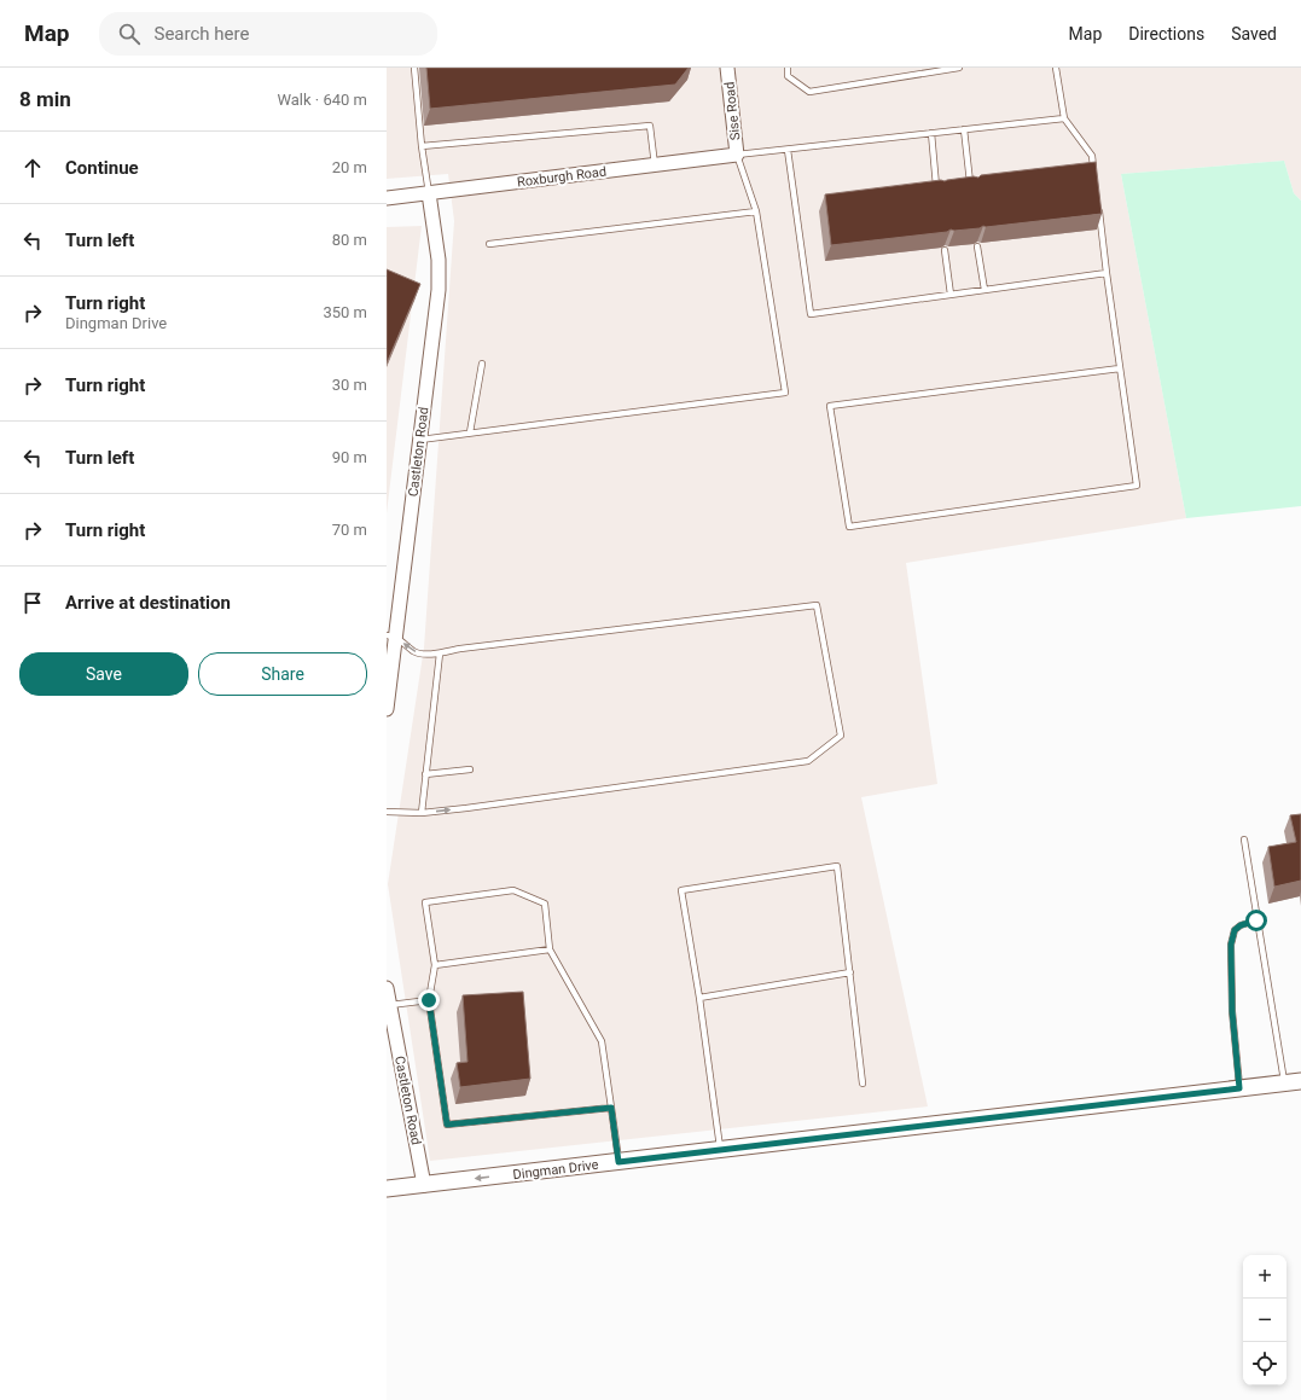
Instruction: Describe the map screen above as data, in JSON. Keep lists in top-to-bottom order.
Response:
{
  "streets": {
    "main road": ["Dingman Drive"],
    "street": ["Sise Road", "Roxburgh Road", "Castleton Road"]
  },
  "crossings": [
    ["Sise Road", "Roxburgh Road"],
    ["Roxburgh Road", "Castleton Road"],
    ["Castleton Road", "Dingman Drive"]
  ],
  "page": {
    "header": "Map",
    "search": "Search here",
    "nav": ["Map", "Directions", "Saved"],
    "heading": ["8 min", "Walk · 640 m"],
    "list": [
      ["Continue", "20 m"],
      ["Turn left", "80 m"],
      ["Turn right", "Dingman Drive", "350 m"],
      ["Turn right", "30 m"],
      ["Turn left", "90 m"],
      ["Turn right", "70 m"],
      "Arrive at destination"
    ],
    "buttons": ["Save", "Share"],
    "map_buttons": ["+", "−"]
  }
}
